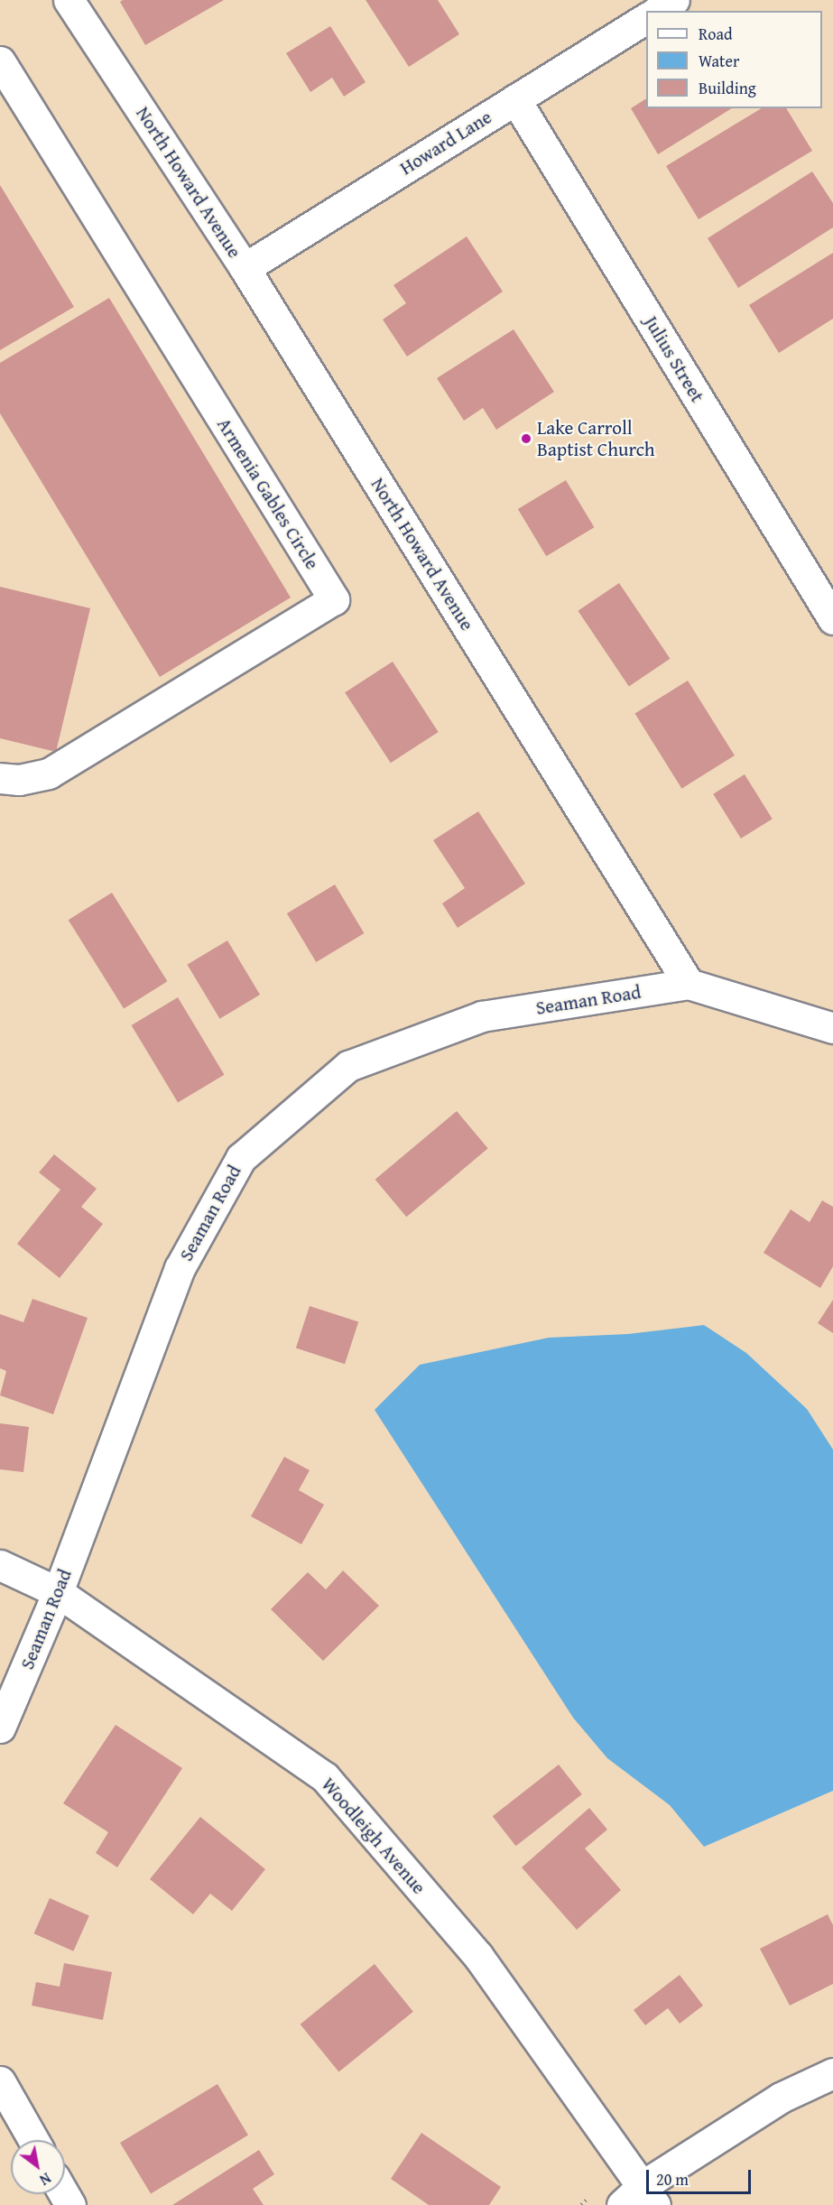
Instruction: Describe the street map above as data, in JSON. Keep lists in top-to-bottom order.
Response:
{
  "streets": {
    "street": [
      "Howard Lane",
      "North Howard Avenue",
      "Julius Street",
      "Armenia Gables Circle",
      "Seaman Road",
      "Woodleigh Avenue"
    ]
  },
  "crossings": [
    ["Howard Lane", "North Howard Avenue"],
    ["Howard Lane", "Julius Street"],
    ["North Howard Avenue", "Seaman Road"],
    ["Seaman Road", "Woodleigh Avenue"]
  ],
  "places": ["Lake Carroll Baptist Church"],
  "legend": ["Road", "Water", "Building"],
  "scale_bar": "20 m",
  "north": "bottom right"
}
